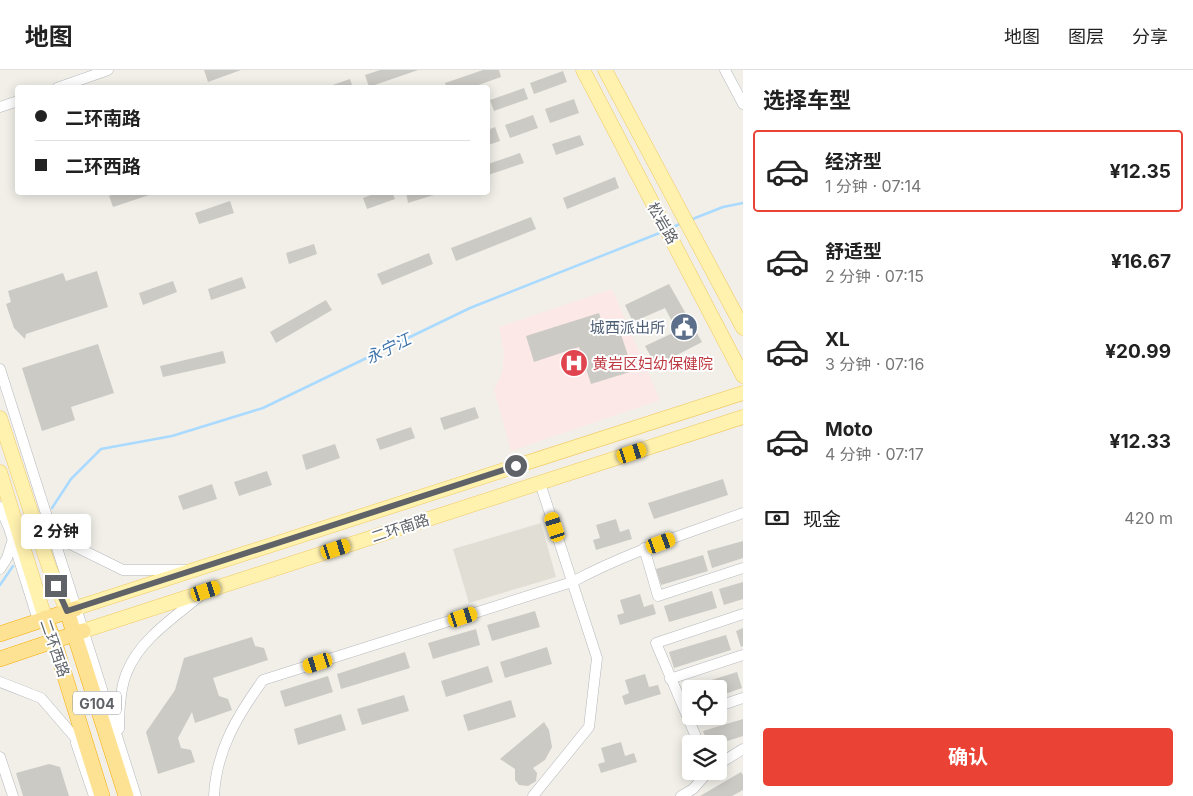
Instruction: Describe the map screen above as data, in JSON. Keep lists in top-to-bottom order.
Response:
{
  "streets": {
    "highway": ["二环南路", "二环西路", "G104"],
    "main road": ["松岩路"]
  },
  "crossings": [
    ["二环南路", "二环西路"]
  ],
  "water": ["永宁江"],
  "places": {
    "public building": ["城西派出所"],
    "hospital": ["黄岩区妇幼保健院"]
  },
  "page": {
    "header": "地图",
    "nav": ["地图", "图层", "分享"],
    "heading": "选择车型",
    "banner": ["二环南路", "二环西路"],
    "list": [
      {
        "name": "经济型",
        "note": "1 分钟 · 07:14",
        "value": "¥12.35"
      },
      {
        "name": "舒适型",
        "note": "2 分钟 · 07:15",
        "value": "¥16.67"
      },
      {
        "name": "XL",
        "note": "3 分钟 · 07:16",
        "value": "¥20.99"
      },
      {
        "name": "Moto",
        "note": "4 分钟 · 07:17",
        "value": "¥12.33"
      }
    ],
    "pay": ["现金", "420 m"],
    "bubble": "2 分钟",
    "buttons": "确认"
  }
}
